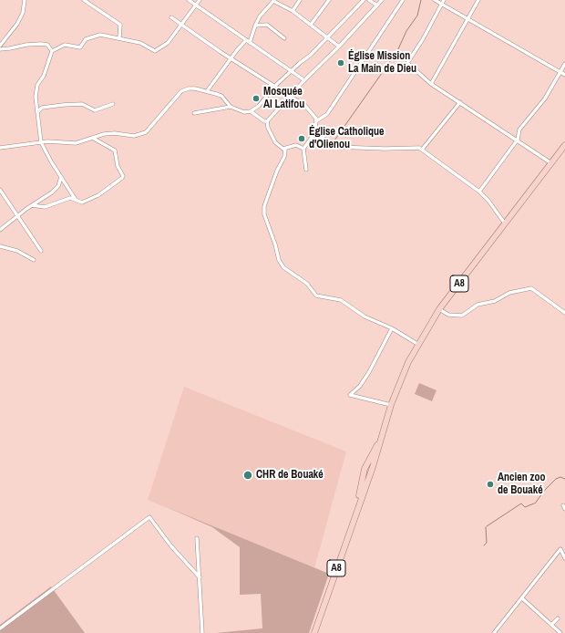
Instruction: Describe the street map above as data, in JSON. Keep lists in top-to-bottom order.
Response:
{
  "streets": {
    "main road": ["A8"]
  },
  "places": [
    "Église Mission La Main de Dieu",
    "Mosquée Al Latifou",
    "Église Catholique d'Olienou",
    "CHR de Bouaké",
    "Ancien zoo de Bouaké"
  ]
}
